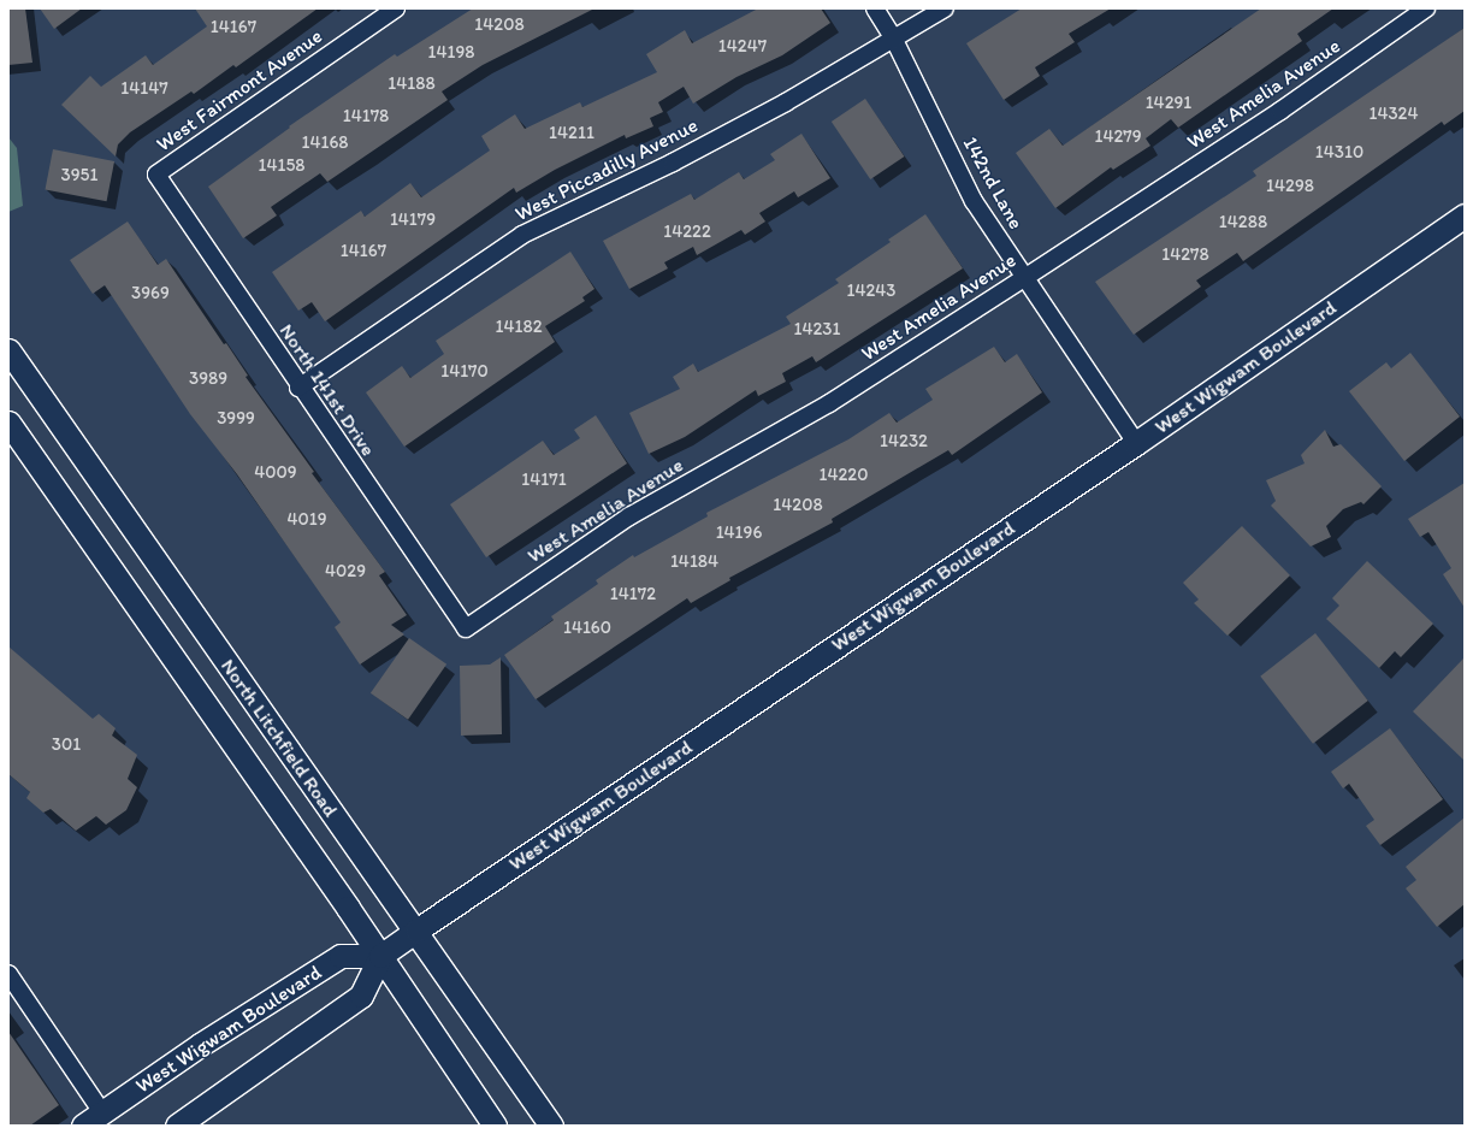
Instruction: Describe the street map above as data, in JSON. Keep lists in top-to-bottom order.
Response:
{
  "streets": {
    "street": [
      "West Fairmont Avenue",
      "West Amelia Avenue",
      "West Piccadilly Avenue",
      "142nd Lane",
      "West Wigwam Boulevard",
      "North 141st Drive",
      "North Litchfield Road"
    ]
  },
  "crossings": [
    ["West Fairmont Avenue", "North 141st Drive"],
    ["West Amelia Avenue", "142nd Lane"],
    ["West Amelia Avenue", "North 141st Drive"],
    ["West Piccadilly Avenue", "142nd Lane"],
    ["West Piccadilly Avenue", "North 141st Drive"],
    ["142nd Lane", "West Wigwam Boulevard"],
    ["West Wigwam Boulevard", "North Litchfield Road"]
  ],
  "house_numbers": [
    "14208",
    "14167",
    "14247",
    "14198",
    "14188",
    "14147",
    "14291",
    "14324",
    "14178",
    "14211",
    "14279",
    "14168",
    "14310",
    "14158",
    "3951",
    "14298",
    "14179",
    "14288",
    "14222",
    "14167",
    "14278",
    "14243",
    "3969",
    "14182",
    "14231",
    "14170",
    "3989",
    "3999",
    "14232",
    "4009",
    "14220",
    "14171",
    "14208",
    "4019",
    "14196",
    "14184",
    "4029",
    "14172",
    "14160",
    "301"
  ]
}
